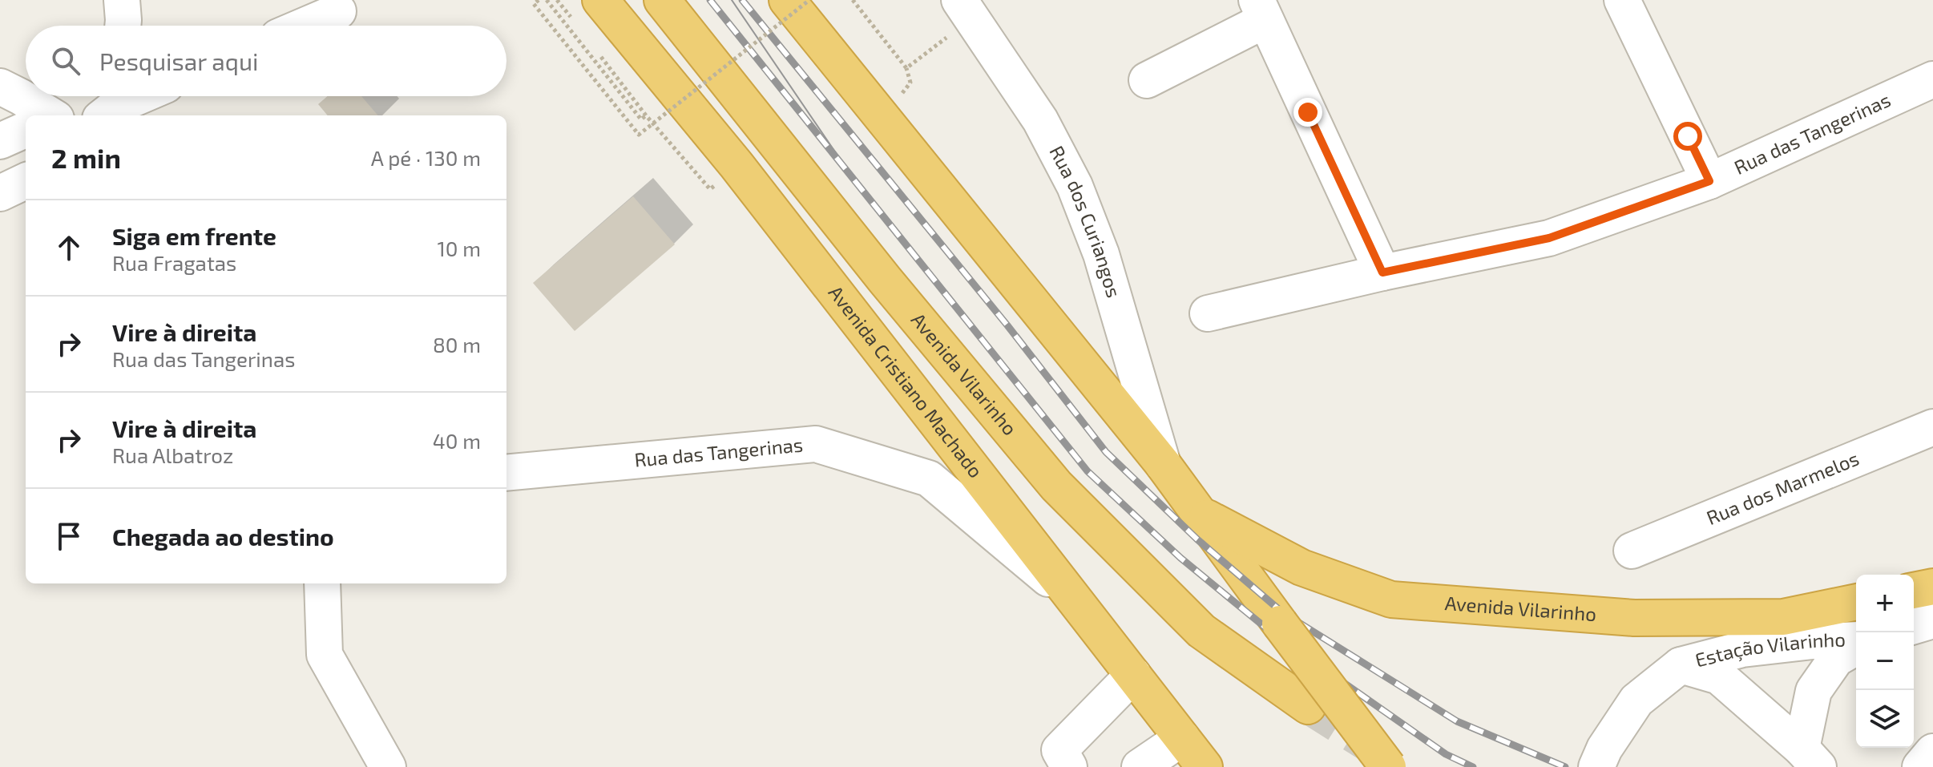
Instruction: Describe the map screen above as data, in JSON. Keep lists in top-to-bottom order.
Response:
{
  "streets": {
    "highway": ["Avenida Vilarinho", "Avenida Cristiano Machado"],
    "street": [
      "Rua das Tangerinas",
      "Rua dos Curiangos",
      "Rua dos Marmelos",
      "Estação Vilarinho"
    ]
  },
  "crossings": [
    ["Rua das Tangerinas", "Avenida Cristiano Machado"]
  ],
  "page": {
    "search": "Pesquisar aqui",
    "heading": ["2 min", "A pé · 130 m"],
    "list": [
      ["Siga em frente", "Rua Fragatas", "10 m"],
      ["Vire à direita", "Rua das Tangerinas", "80 m"],
      ["Vire à direita", "Rua Albatroz", "40 m"],
      "Chegada ao destino"
    ],
    "map_buttons": ["+", "−"]
  }
}
